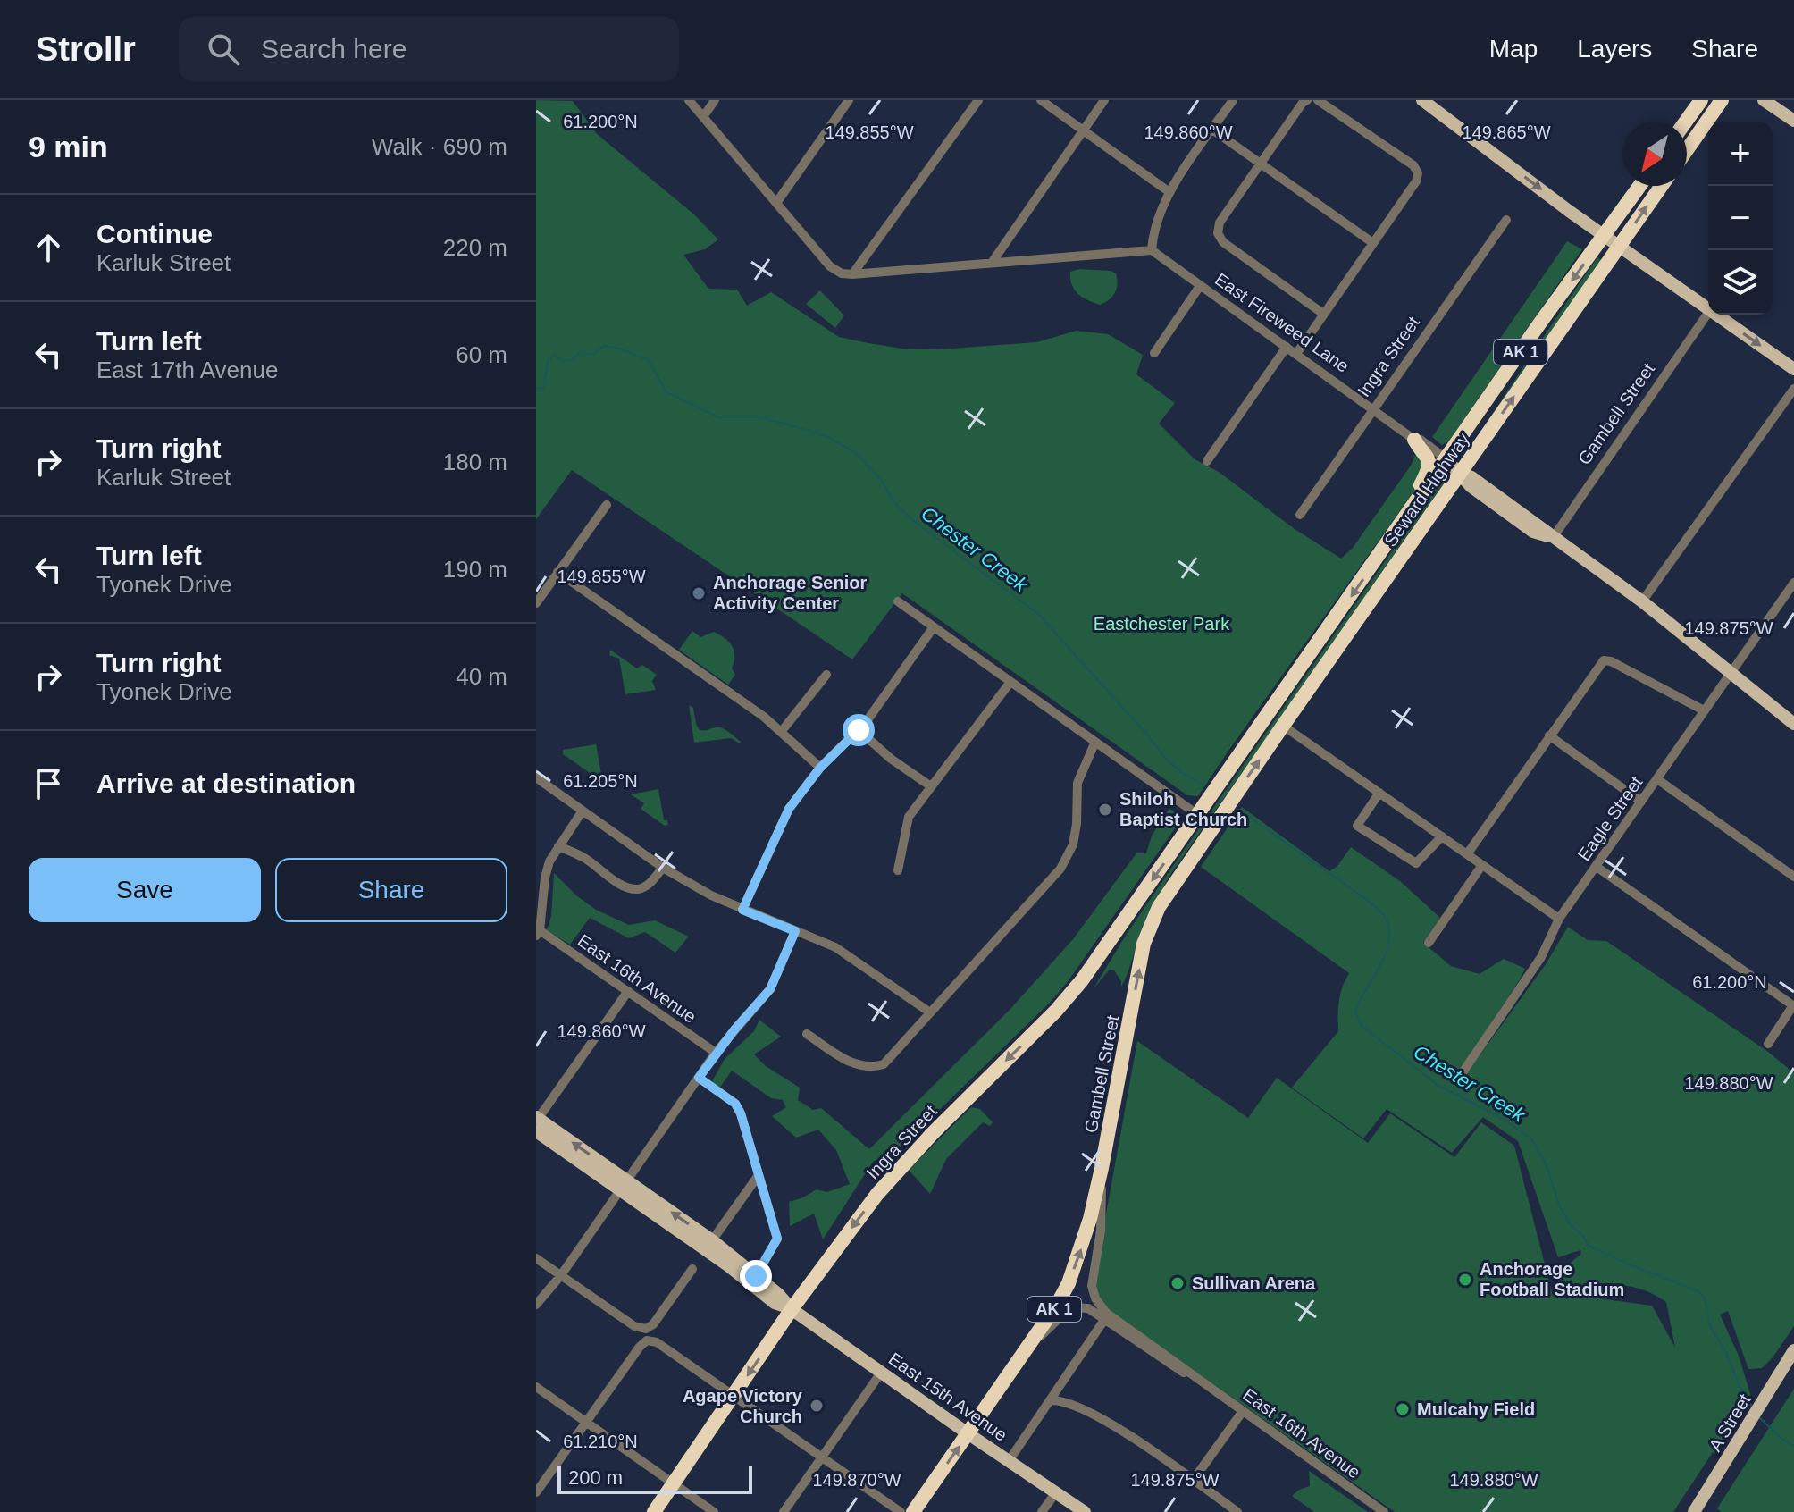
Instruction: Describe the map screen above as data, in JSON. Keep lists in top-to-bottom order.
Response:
{
  "streets": {
    "highway": [
      "AK 1",
      "Ingra Street",
      "Gambell Street",
      "Seward Highway"
    ],
    "main road": ["East Fireweed Lane", "East 15th Avenue", "A Street"],
    "street": ["Eagle Street", "East 16th Avenue"]
  },
  "crossings": [
    ["East Fireweed Lane", "Ingra Street"],
    ["East Fireweed Lane", "Gambell Street"],
    ["East Fireweed Lane", "Seward Highway"],
    ["East Fireweed Lane", "Eagle Street"],
    ["Ingra Street", "Seward Highway"],
    ["Ingra Street", "East 15th Avenue"],
    ["Gambell Street", "Seward Highway"],
    ["Gambell Street", "East 16th Avenue"],
    ["Gambell Street", "East 15th Avenue"]
  ],
  "water": ["Chester Creek"],
  "parks": ["Eastchester Park"],
  "places": [
    "Anchorage Senior Activity Center",
    "Shiloh Baptist Church",
    "Anchorage Football Stadium",
    "Sullivan Arena",
    "Agape Victory Church",
    "Mulcahy Field"
  ],
  "scale_bar": "200 m",
  "north": "bottom left",
  "page": {
    "header": "Strollr",
    "search": "Search here",
    "nav": ["Map", "Layers", "Share"],
    "heading": ["9 min", "Walk · 690 m"],
    "map_buttons": ["+", "−"],
    "list": [
      ["Continue", "Karluk Street", "220 m"],
      ["Turn left", "East 17th Avenue", "60 m"],
      ["Turn right", "Karluk Street", "180 m"],
      ["Turn left", "Tyonek Drive", "190 m"],
      ["Turn right", "Tyonek Drive", "40 m"],
      "Arrive at destination"
    ],
    "buttons": ["Save", "Share"],
    "scale": "200 m"
  },
  "coordinates": [
    "61.200°N",
    "149.855°W",
    "149.860°W",
    "149.865°W",
    "149.875°W",
    "61.205°N",
    "149.880°W",
    "61.210°N",
    "149.870°W"
  ]
}
